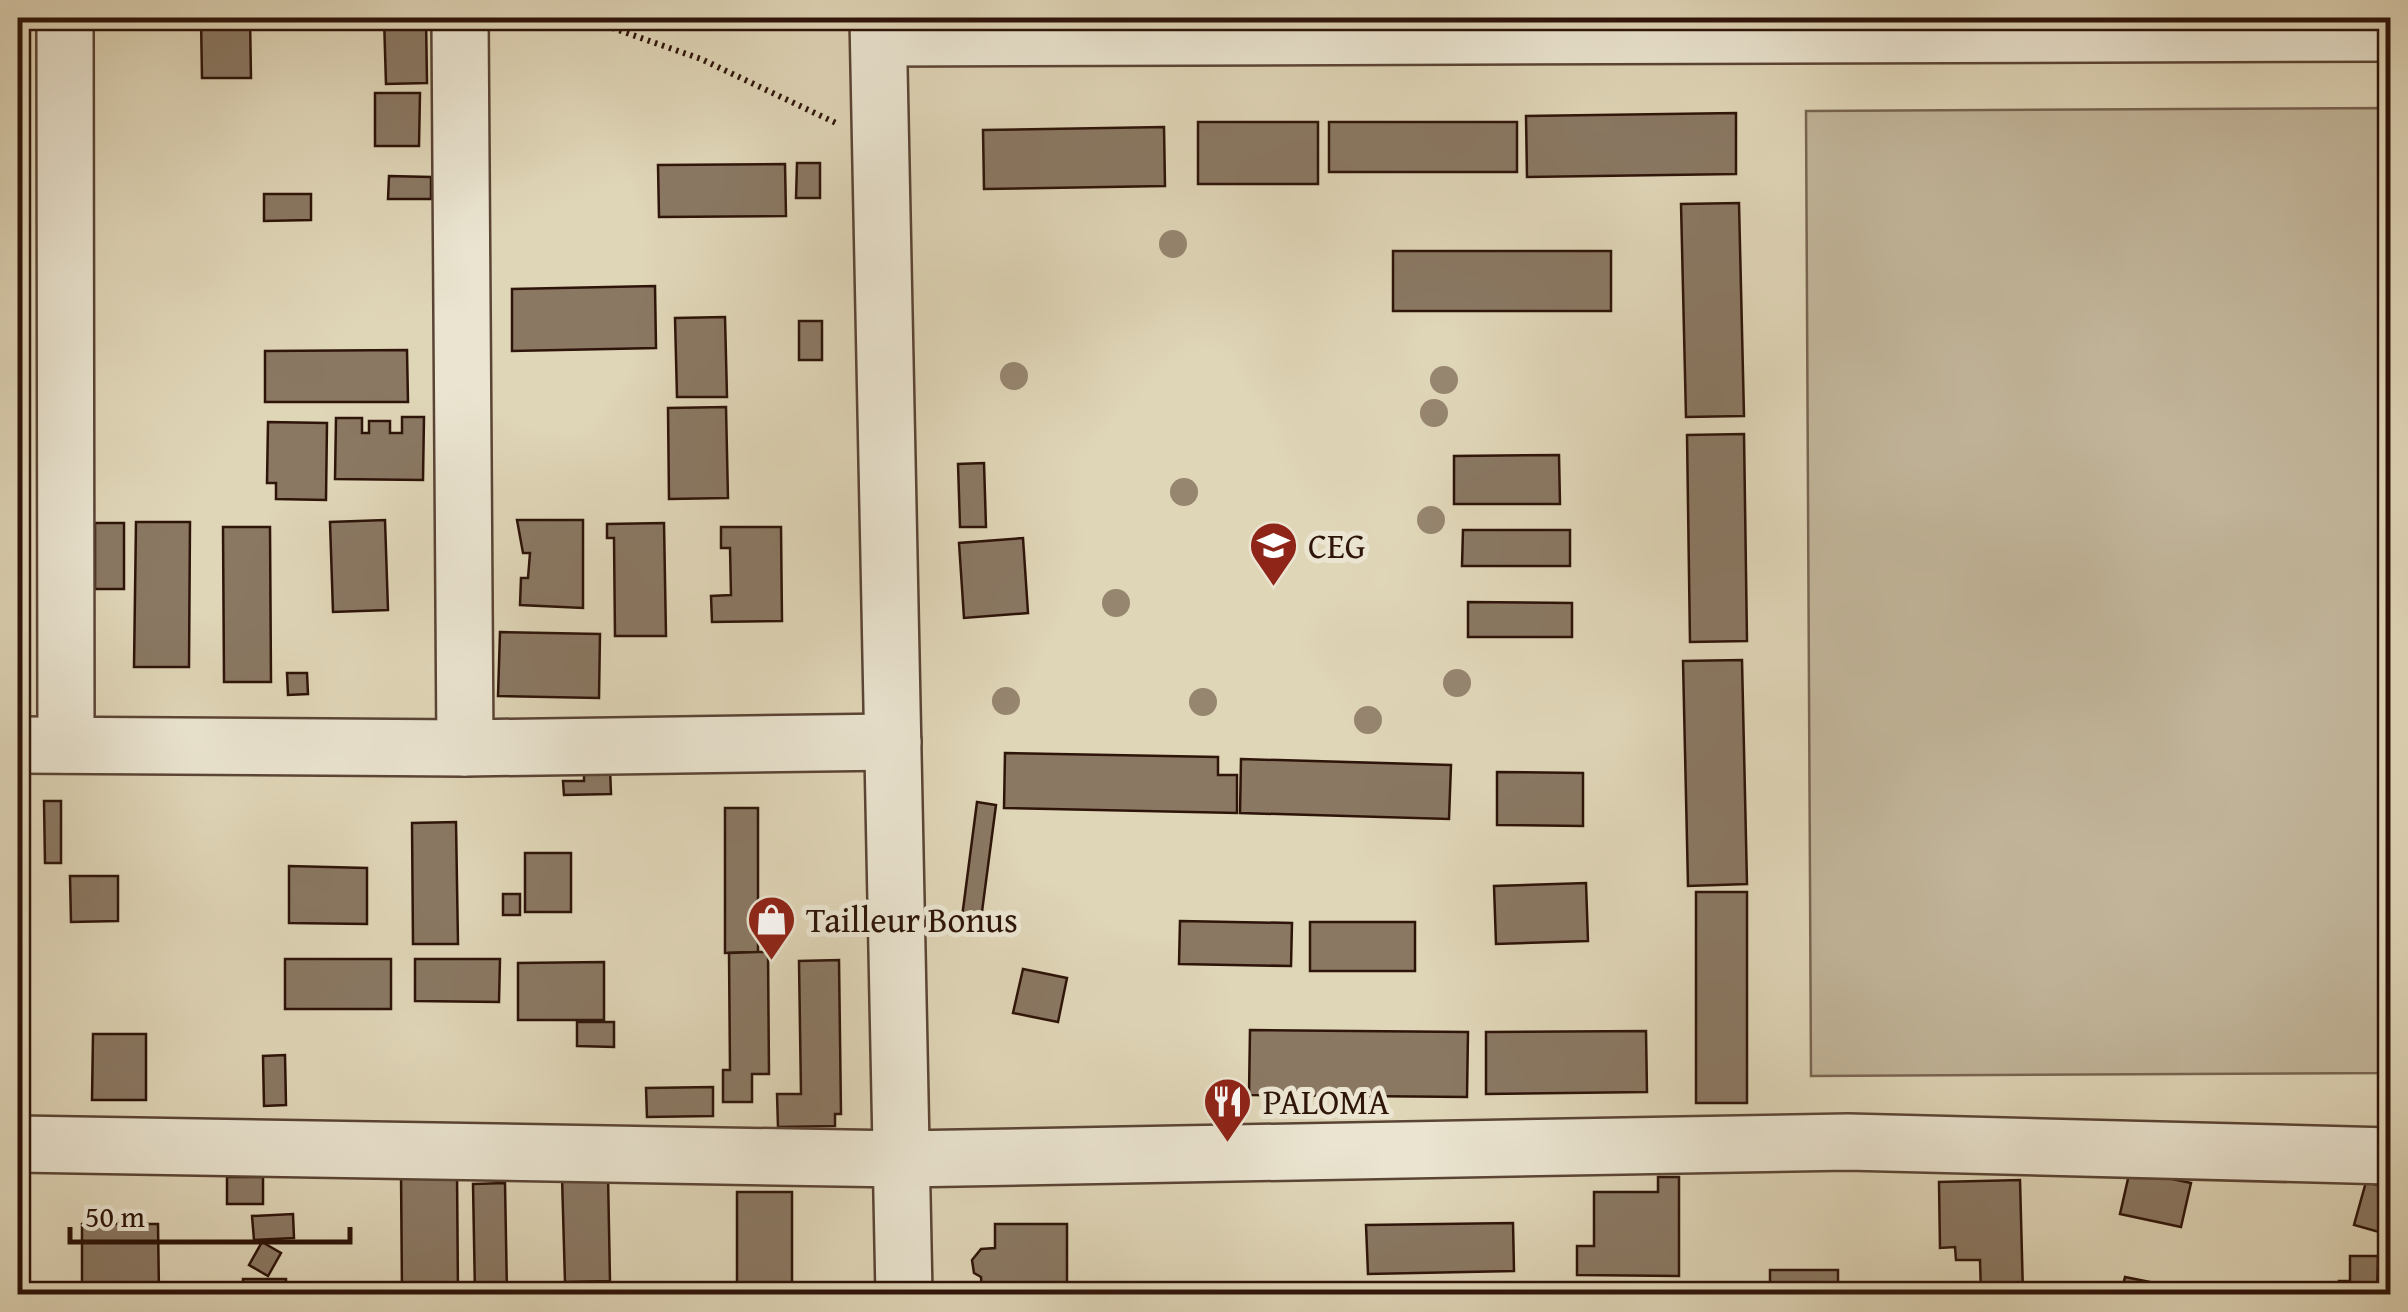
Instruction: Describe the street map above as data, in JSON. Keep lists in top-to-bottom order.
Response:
{
  "places": {
    "school or university": ["CEG"],
    "shop": ["Tailleur Bonus"],
    "restaurant": ["PALOMA"]
  },
  "scale_bar": "50 m"
}
